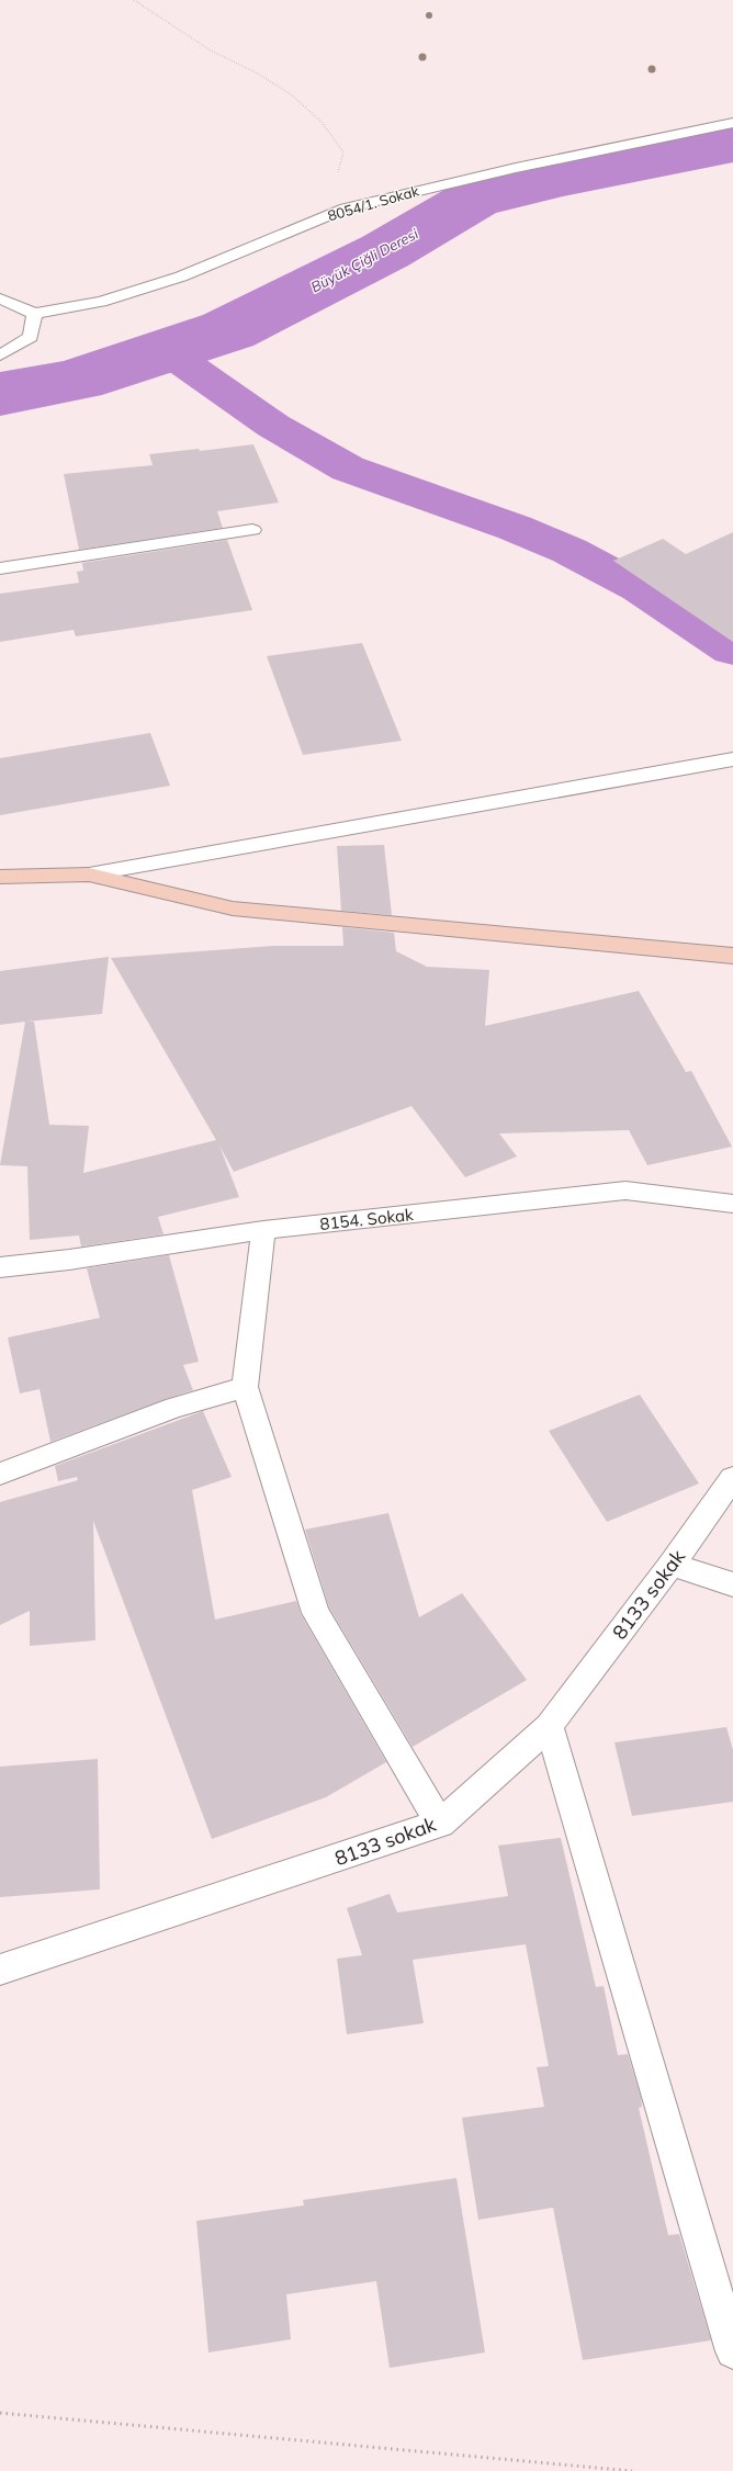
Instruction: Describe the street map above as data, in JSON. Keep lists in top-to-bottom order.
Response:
{
  "streets": {
    "street": ["8054/1. Sokak", "8154. Sokak", "8133 sokak"]
  },
  "water": ["Büyük Çiğli Deresi"]
}
